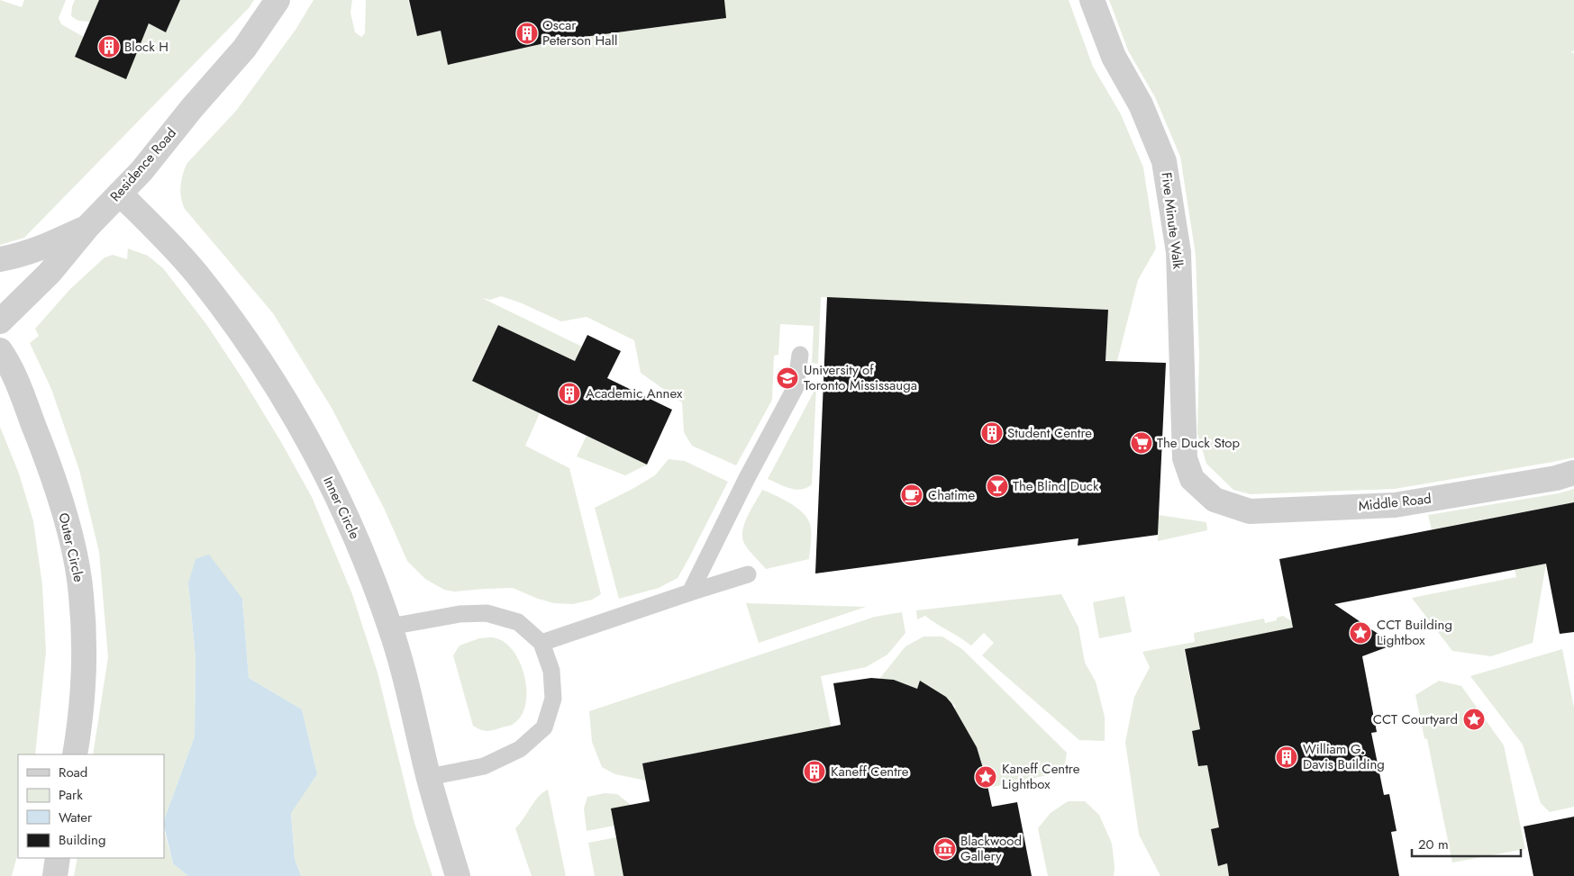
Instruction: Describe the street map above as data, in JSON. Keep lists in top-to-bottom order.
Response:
{
  "streets": {
    "street": [
      "Residence Road",
      "Five Minute Walk",
      "Middle Road",
      "Inner Circle",
      "Outer Circle"
    ]
  },
  "crossings": [
    ["Residence Road", "Inner Circle"],
    ["Five Minute Walk", "Middle Road"]
  ],
  "places": {
    "building": [
      "Oscar Peterson Hall",
      "Block H",
      "Academic Annex",
      "Student Centre",
      "William G. Davis Building",
      "Kaneff Centre"
    ],
    "school or university": ["University of Toronto Mississauga"],
    "supermarket": ["The Duck Stop"],
    "bar": ["The Blind Duck"],
    "cafe": ["Chatime"],
    "place": ["CCT Building Lightbox", "CCT Courtyard", "Kaneff Centre Lightbox"],
    "museum": ["Blackwood Gallery"]
  },
  "legend": [
    "Road",
    "Park",
    "Water",
    "Building"
  ],
  "scale_bar": "20 m"
}
